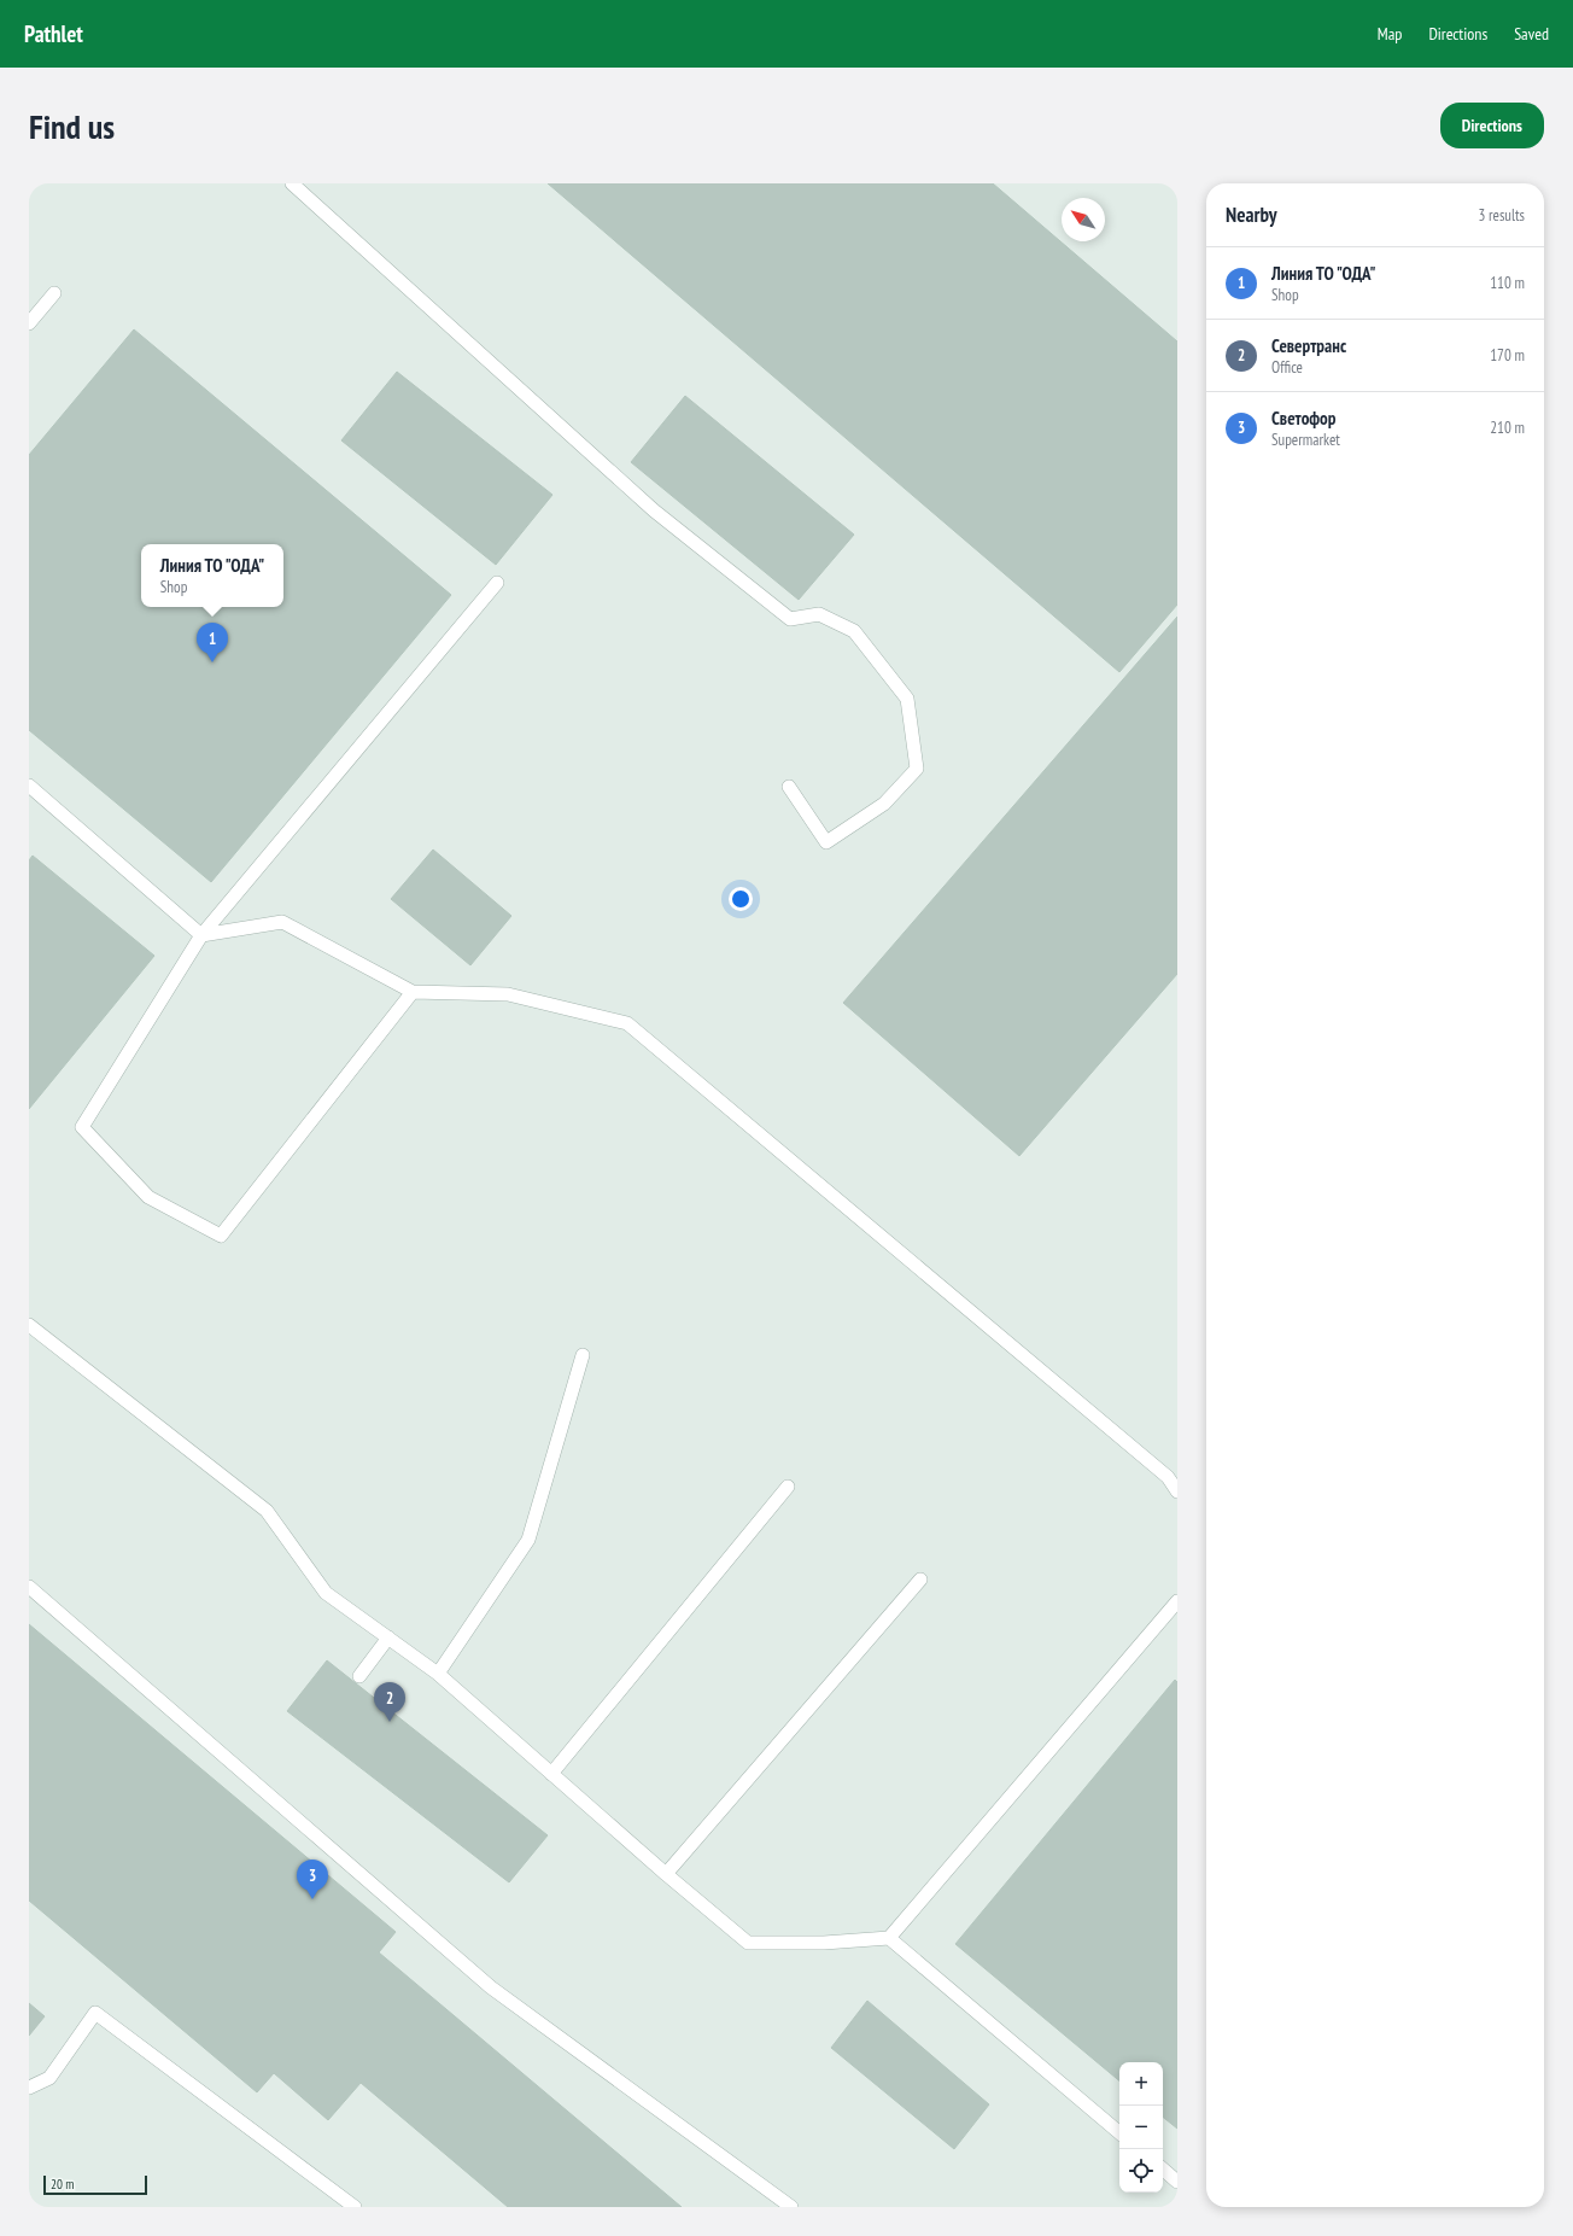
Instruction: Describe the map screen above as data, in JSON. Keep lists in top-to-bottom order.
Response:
{
  "scale_bar": "20 m",
  "north": "top left",
  "page": {
    "header": "Pathlet",
    "nav": ["Map", "Directions", "Saved"],
    "buttons": "Directions",
    "title": "Find us",
    "heading": ["Nearby", "3 results"],
    "list": [
      {
        "mark": "1",
        "name": "Линия ТО \"ОДА\"",
        "note": "Shop",
        "value": "110 m"
      },
      {
        "mark": "2",
        "name": "Севертранс",
        "note": "Office",
        "value": "170 m"
      },
      {
        "mark": "3",
        "name": "Светофор",
        "note": "Supermarket",
        "value": "210 m"
      }
    ],
    "popup": ["Линия ТО \"ОДА\"", "Shop"],
    "pins": ["1", "2", "3"],
    "map_buttons": ["+", "−"],
    "scale": "20 m"
  }
}
